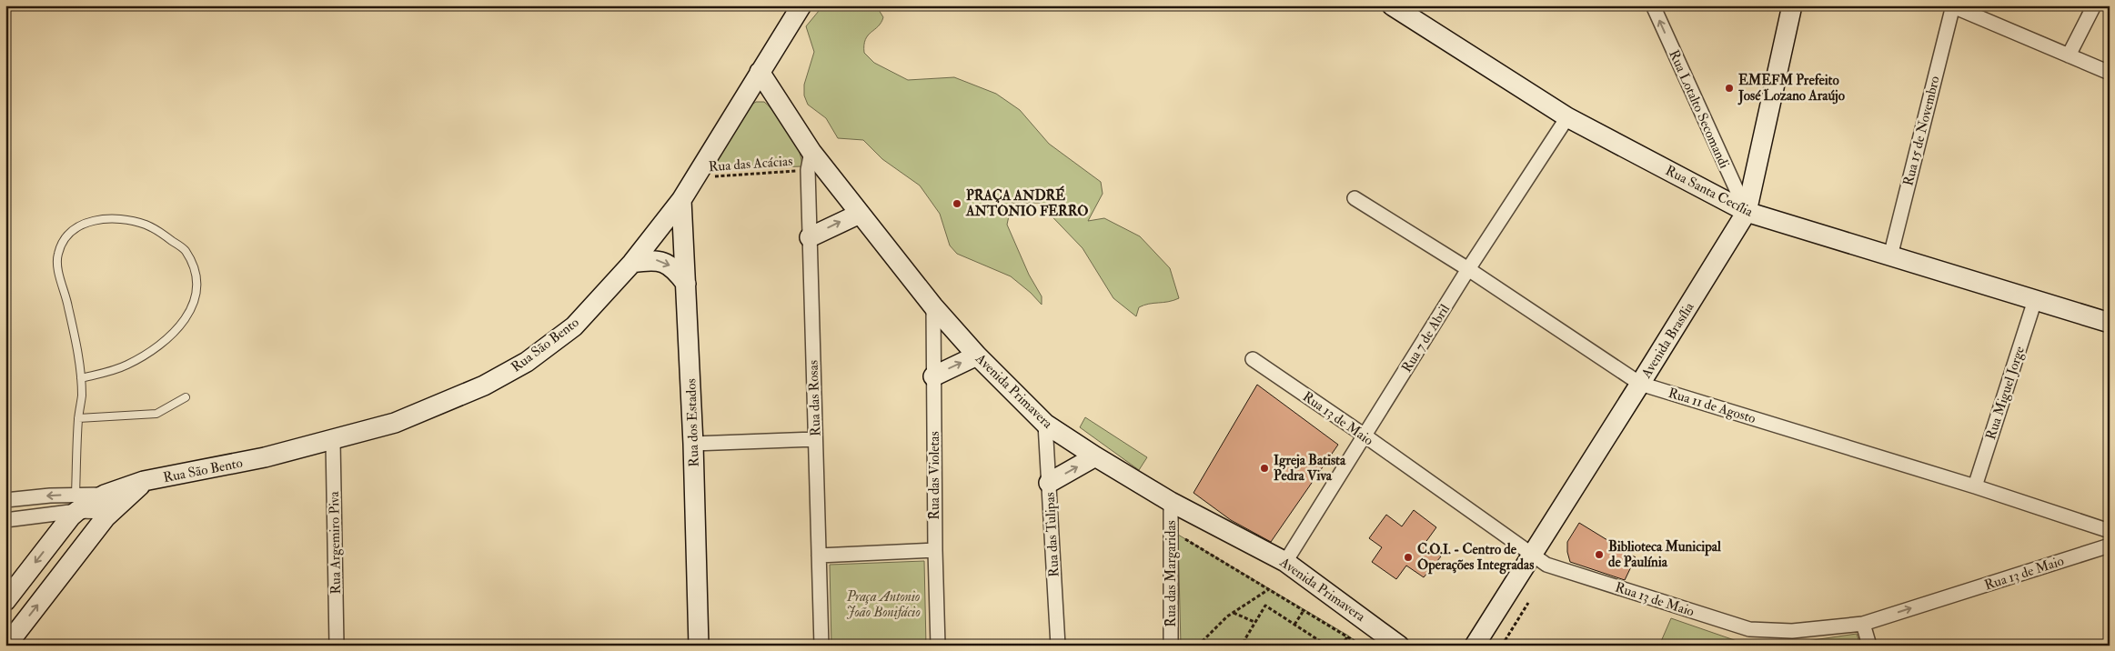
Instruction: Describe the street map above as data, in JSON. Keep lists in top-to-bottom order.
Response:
{
  "streets": {
    "street": [
      "Rua Lotalto Secomandi",
      "Rua 15 de Novembro",
      "Rua Santa Cecília",
      "Rua 7 de Abril",
      "Avenida Brasília",
      "Rua São Bento",
      "Avenida Primavera",
      "Rua Miguel Jorge",
      "Rua das Rosas",
      "Rua 11 de Agosto",
      "Rua 13 de Maio",
      "Rua dos Estados",
      "Rua das Violetas",
      "Rua das Tulipas",
      "Rua Argemiro Piva",
      "Rua das Margaridas"
    ],
    "path": ["Rua das Acácias"]
  },
  "crossings": [
    ["Rua Lotalto Secomandi", "Rua Santa Cecília"],
    ["Rua Lotalto Secomandi", "Avenida Brasília"],
    ["Rua 15 de Novembro", "Rua Santa Cecília"],
    ["Rua das Acácias", "Rua São Bento"],
    ["Rua das Acácias", "Avenida Primavera"],
    ["Rua das Acácias", "Rua das Rosas"],
    ["Rua Santa Cecília", "Rua 7 de Abril"],
    ["Rua Santa Cecília", "Avenida Brasília"],
    ["Rua Santa Cecília", "Rua Miguel Jorge"],
    ["Rua 7 de Abril", "Avenida Primavera"],
    ["Rua 7 de Abril", "Rua 11 de Agosto"],
    ["Rua 7 de Abril", "Rua 13 de Maio"],
    ["Avenida Brasília", "Rua 11 de Agosto"],
    ["Avenida Brasília", "Rua 13 de Maio"],
    ["Rua São Bento", "Avenida Primavera"],
    ["Rua São Bento", "Rua dos Estados"],
    ["Rua São Bento", "Rua Argemiro Piva"],
    ["Avenida Primavera", "Rua das Rosas"],
    ["Avenida Primavera", "Rua das Violetas"],
    ["Avenida Primavera", "Rua das Tulipas"],
    ["Avenida Primavera", "Rua das Margaridas"],
    ["Rua Miguel Jorge", "Rua 11 de Agosto"]
  ],
  "one_way": ["Rua Lotalto Secomandi"],
  "parks": ["Praça Antonio João Bonifácio"],
  "places": [
    "EMEFM Prefeito José Lozano Araújo",
    "PRAÇA ANDRÉ ANTONIO FERRO",
    "Igreja Batista Pedra Viva",
    "Biblioteca Municipal de Paulínia",
    "C.O.I. - Centro de Operações Integradas"
  ]
}
